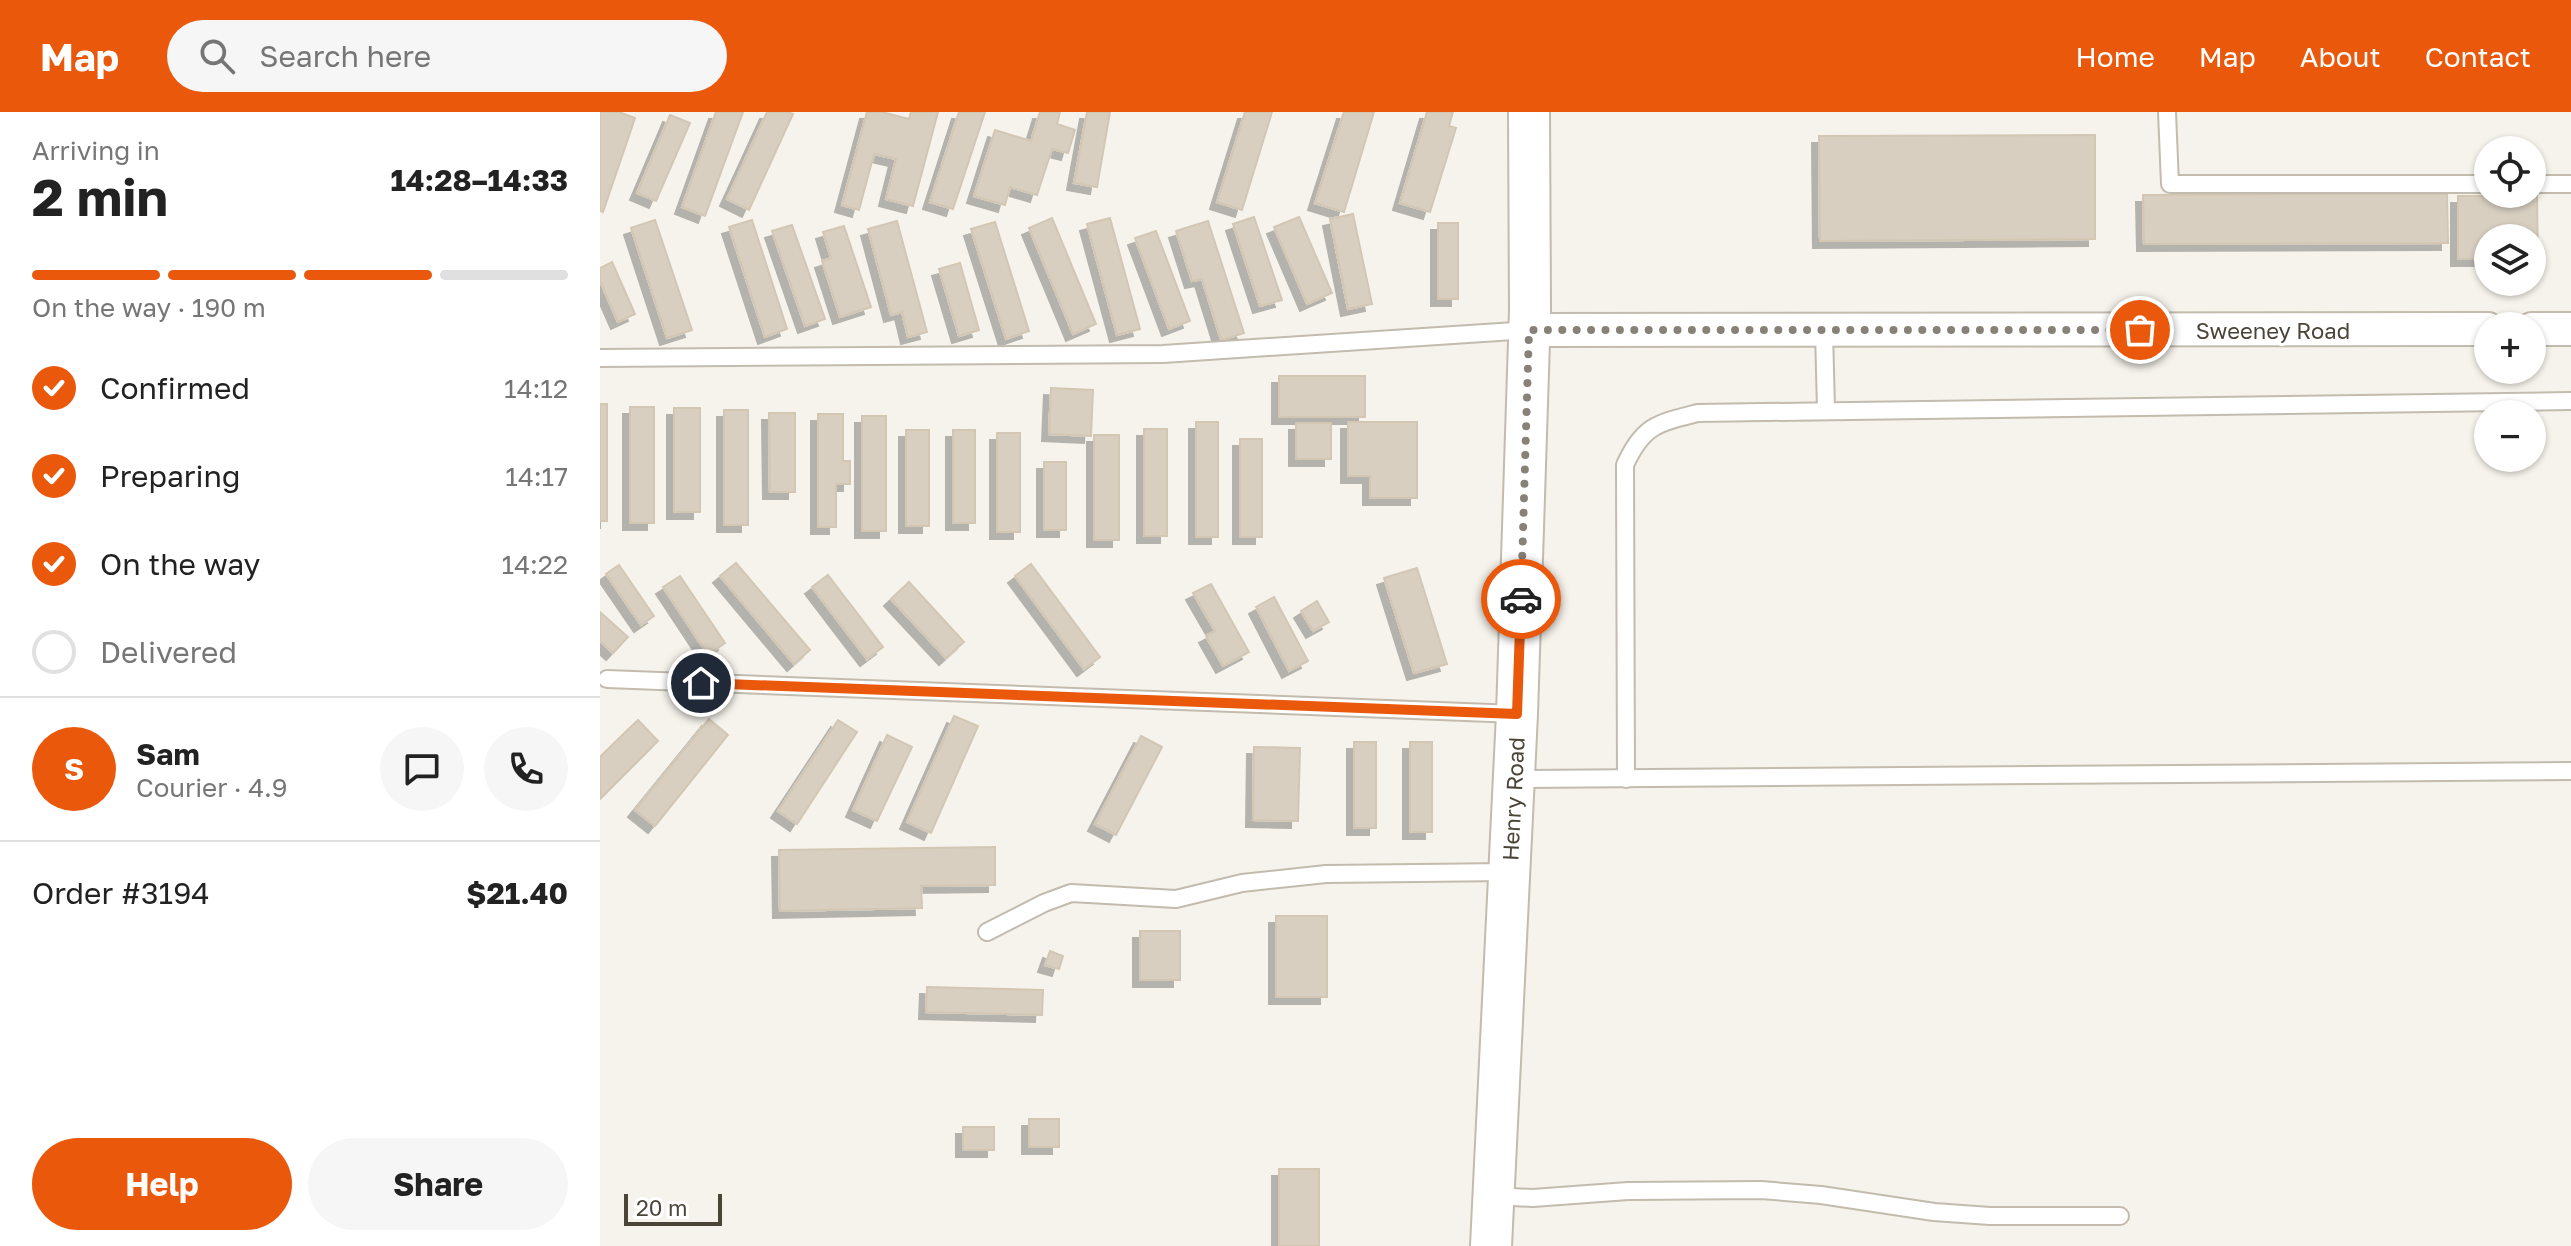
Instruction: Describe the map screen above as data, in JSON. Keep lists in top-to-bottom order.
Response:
{
  "streets": {
    "street": ["Sweeney Road", "Henry Road"]
  },
  "crossings": [
    ["Sweeney Road", "Henry Road"]
  ],
  "scale_bar": "20 m",
  "page": {
    "header": "Map",
    "search": "Search here",
    "nav": [
      "Home",
      "Map",
      "About",
      "Contact"
    ],
    "heading": ["2 min", "Arriving in", "14:28–14:33"],
    "panel": [
      "Sam",
      "Courier · 4.9",
      "Order #3194",
      "$21.40"
    ],
    "map_buttons": ["+", "−"],
    "bar": "On the way · 190 m",
    "list": [
      ["Confirmed", "14:12"],
      ["Preparing", "14:17"],
      ["On the way", "14:22"],
      "Delivered"
    ],
    "round": "S",
    "buttons": ["Help", "Share"],
    "scale": "20 m"
  }
}
